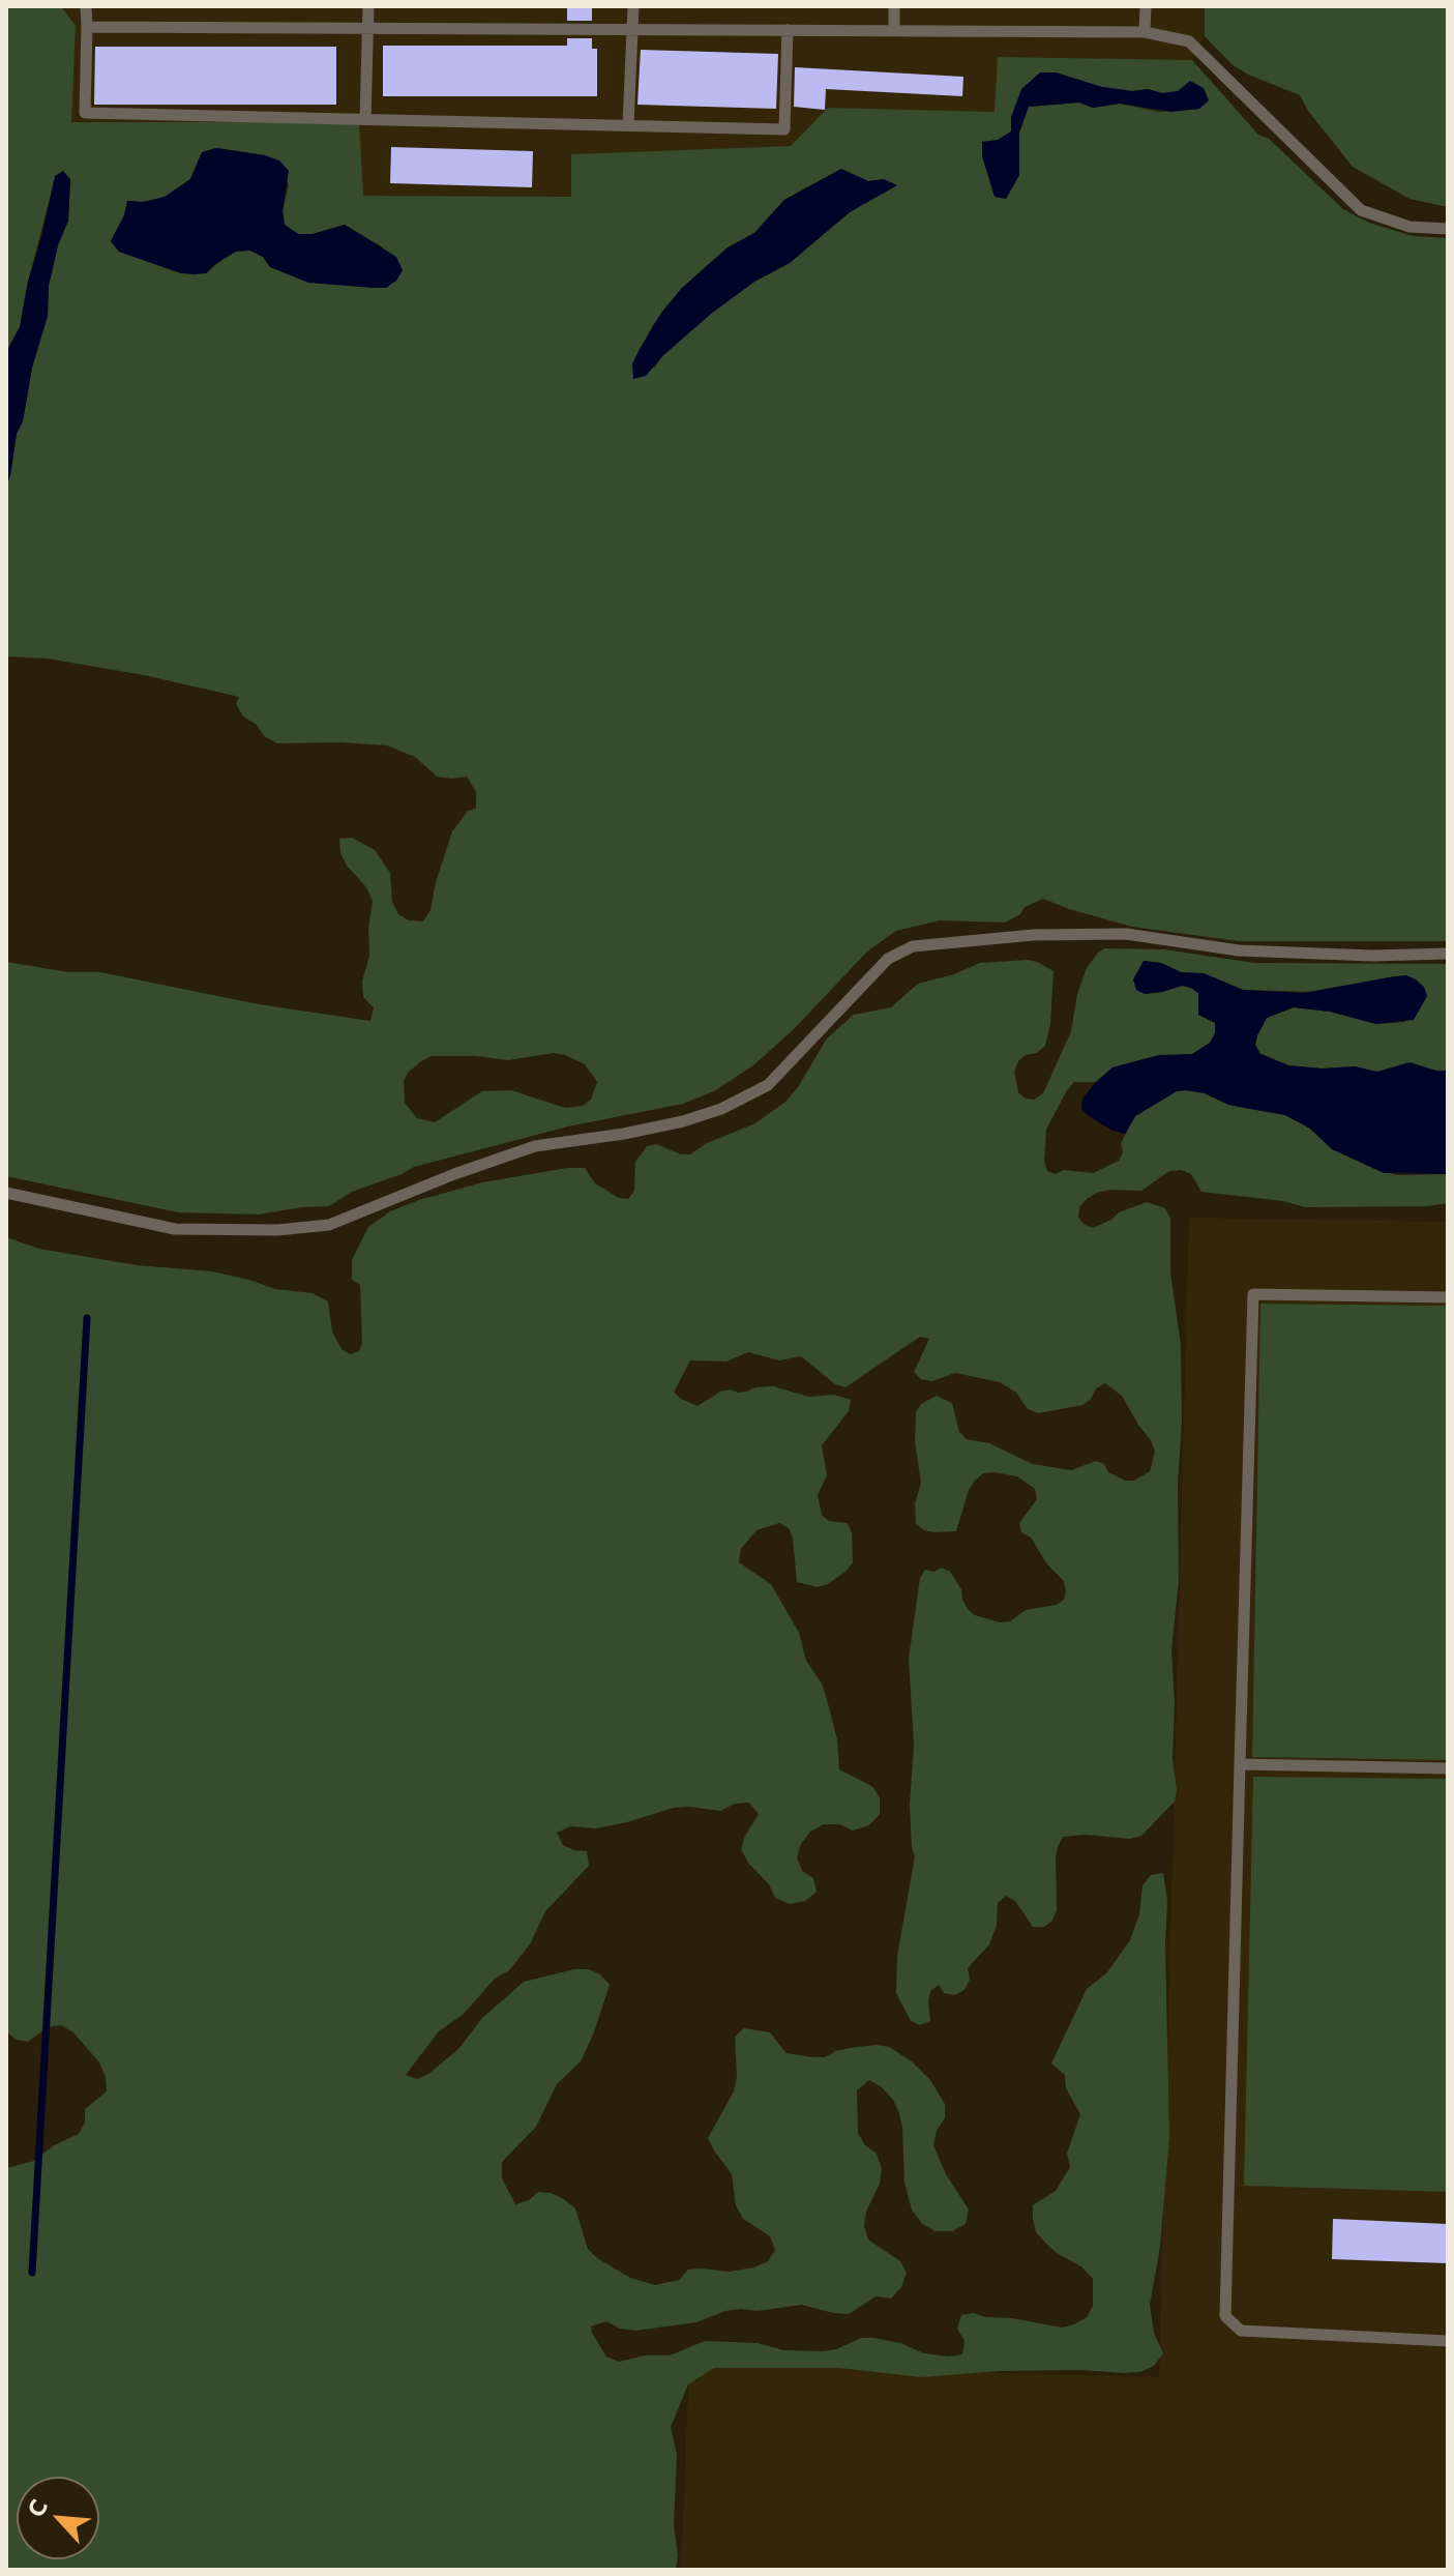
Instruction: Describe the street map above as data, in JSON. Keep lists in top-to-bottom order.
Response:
{
  "north": "top left"
}
